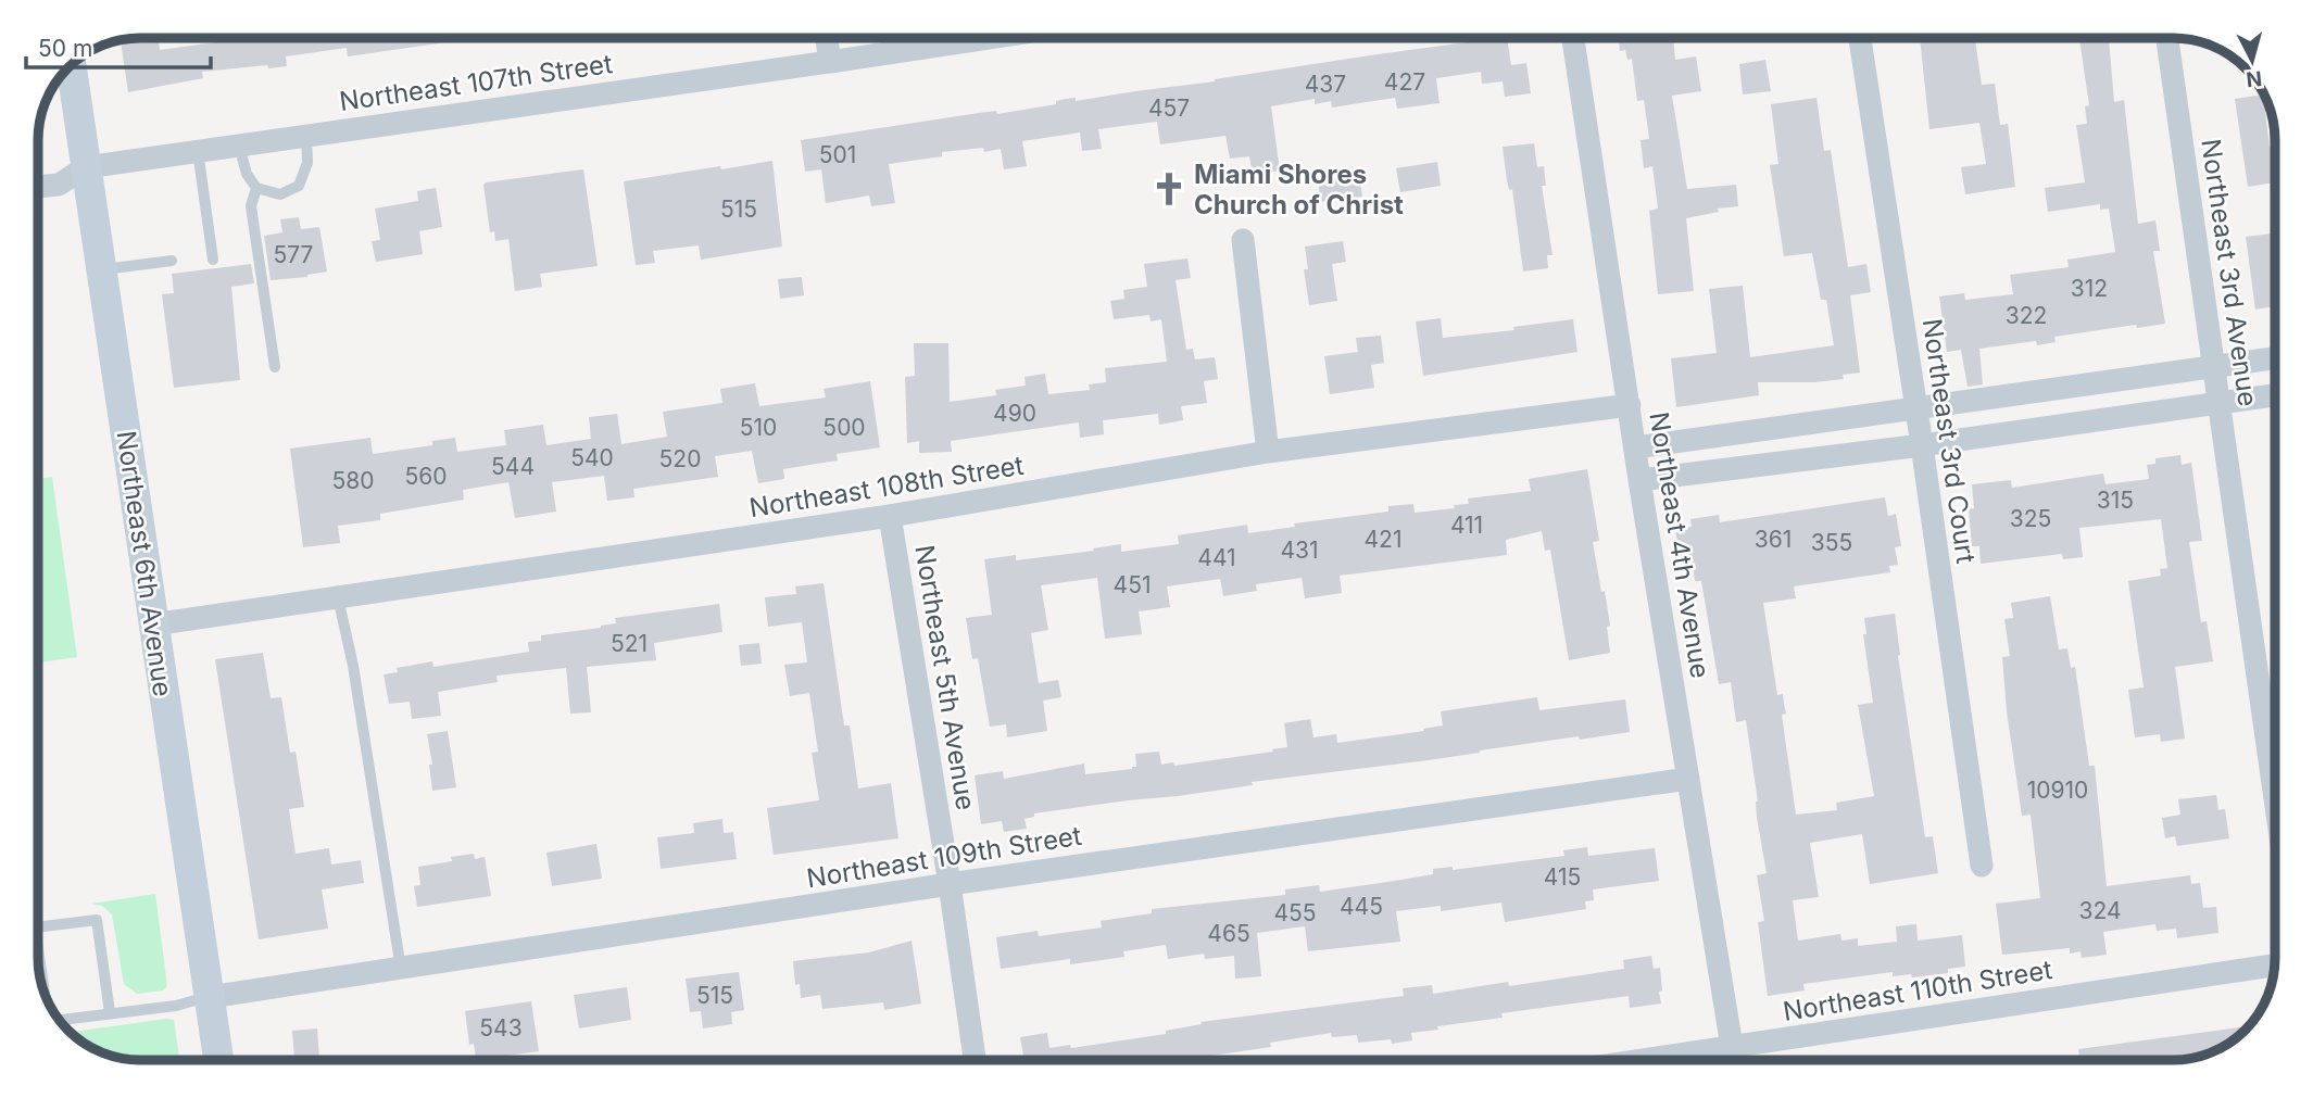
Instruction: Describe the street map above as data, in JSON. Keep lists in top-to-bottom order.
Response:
{
  "streets": {
    "main road": ["Northeast 6th Avenue"],
    "street": [
      "Northeast 107th Street",
      "Northeast 3rd Avenue",
      "Northeast 3rd Court",
      "Northeast 108th Street",
      "Northeast 4th Avenue",
      "Northeast 5th Avenue",
      "Northeast 109th Street",
      "Northeast 110th Street"
    ]
  },
  "crossings": [
    ["Northeast 107th Street", "Northeast 6th Avenue"],
    ["Northeast 108th Street", "Northeast 4th Avenue"],
    ["Northeast 108th Street", "Northeast 6th Avenue"],
    ["Northeast 108th Street", "Northeast 5th Avenue"],
    ["Northeast 4th Avenue", "Northeast 109th Street"],
    ["Northeast 4th Avenue", "Northeast 110th Street"],
    ["Northeast 6th Avenue", "Northeast 109th Street"],
    ["Northeast 5th Avenue", "Northeast 109th Street"]
  ],
  "places": {
    "church": ["Miami Shores Church of Christ"]
  },
  "house_numbers": [
    "427",
    "437",
    "457",
    "501",
    "515",
    "577",
    "312",
    "322",
    "490",
    "510",
    "500",
    "540",
    "520",
    "544",
    "560",
    "580",
    "315",
    "325",
    "411",
    "421",
    "361",
    "355",
    "431",
    "441",
    "451",
    "521",
    "10910",
    "415",
    "445",
    "324",
    "455",
    "465",
    "515",
    "543"
  ],
  "scale_bar": "50 m",
  "north": "bottom"
}
